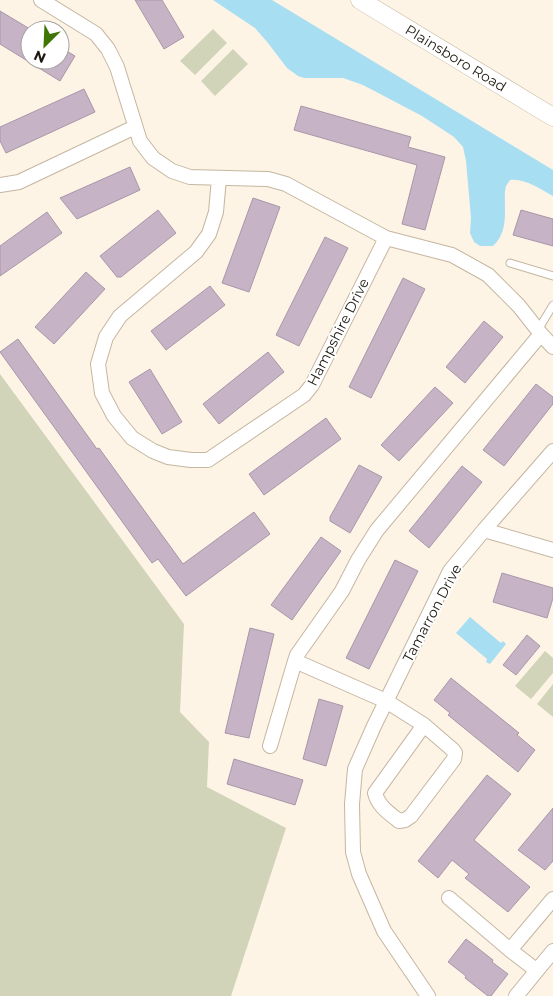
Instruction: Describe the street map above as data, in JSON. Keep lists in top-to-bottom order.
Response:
{
  "streets": {
    "street": ["Plainsboro Road", "Hampshire Drive", "Tamarron Drive"]
  },
  "north": "bottom left"
}
